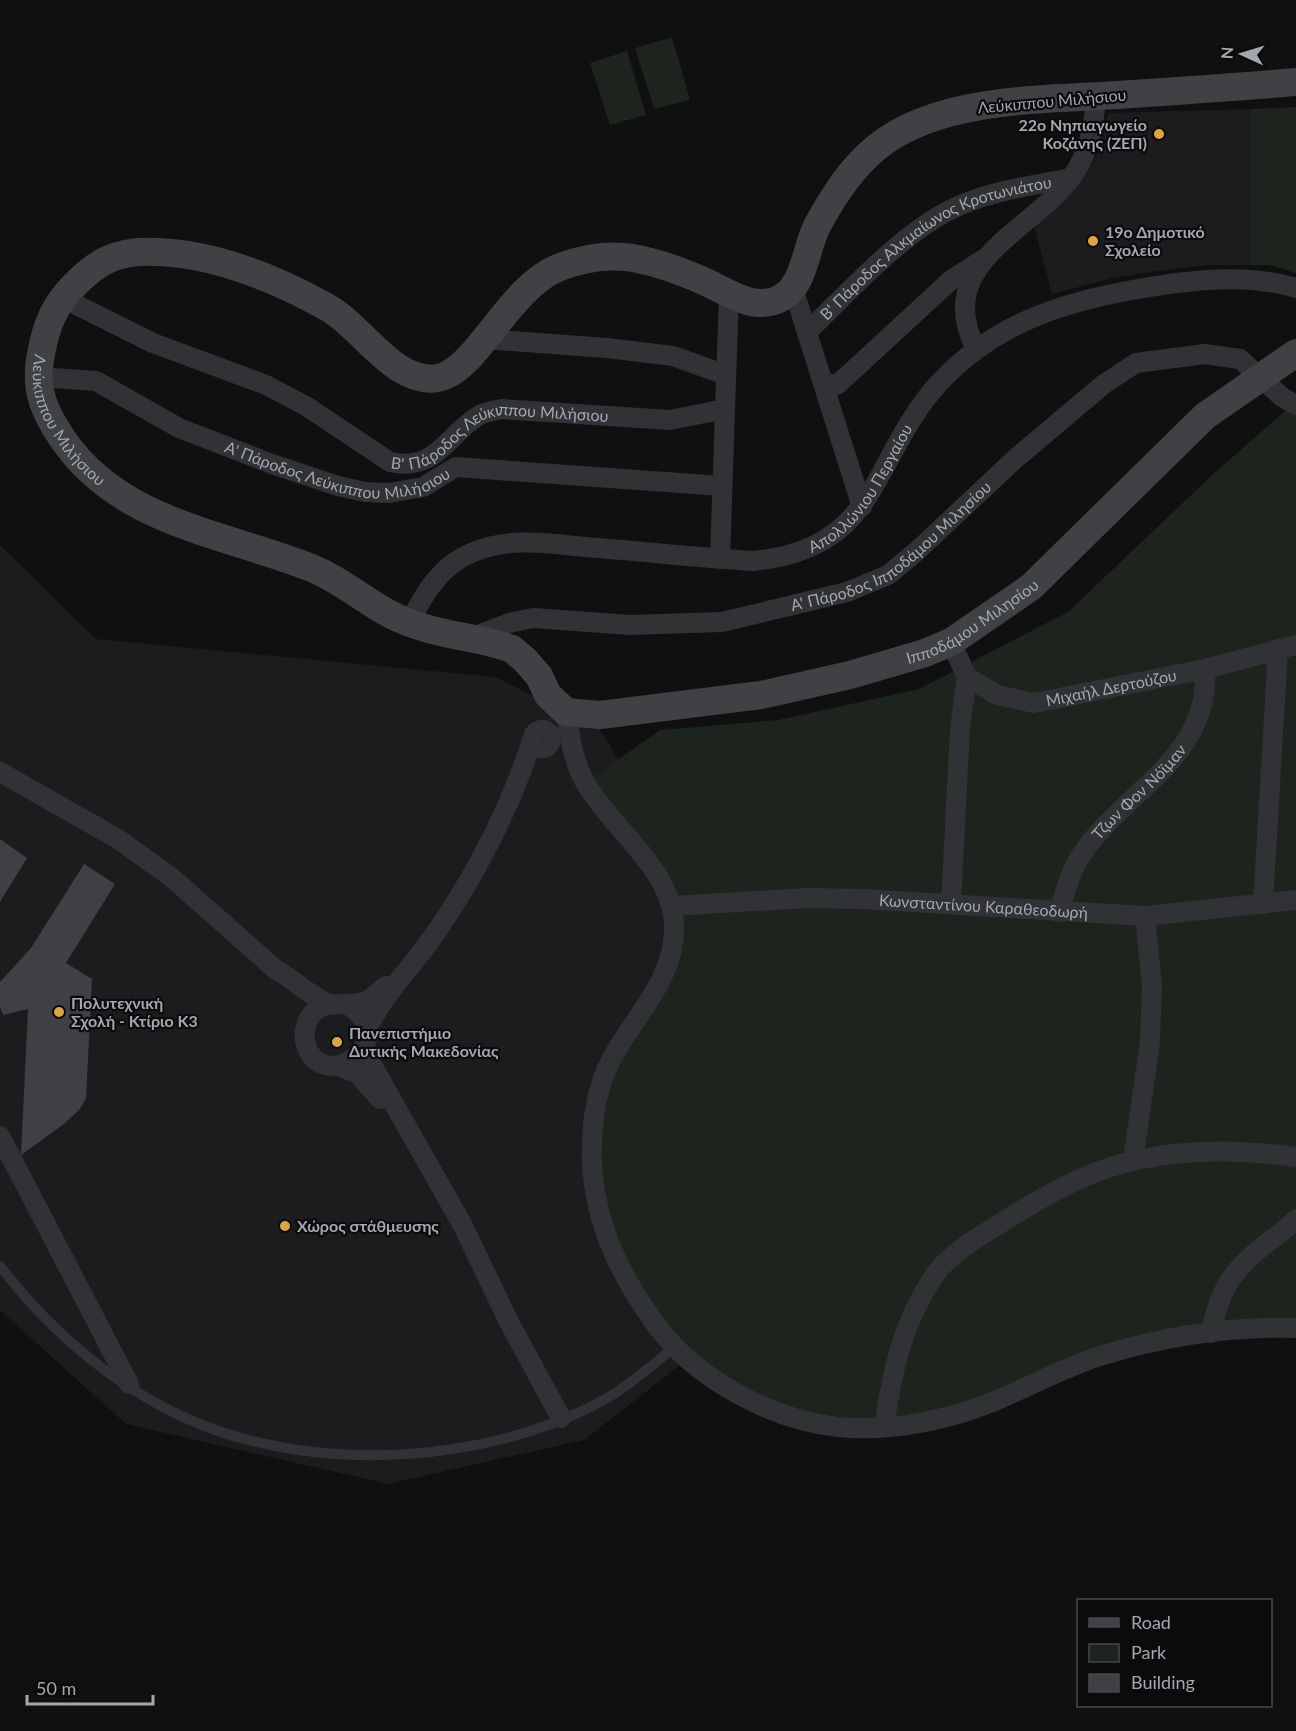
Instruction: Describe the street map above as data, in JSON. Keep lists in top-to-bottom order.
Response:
{
  "streets": {
    "street": [
      "Λεύκιππου Μιλήσιου",
      "Β' Πάροδος Αλκμαίωνος Κροτωνιάτου",
      "Β' Πάροδος Λεύκιππου Μιλήσιου",
      "Α' Πάροδος Λεύκιππου Μιλήσιου",
      "Απολλώνιου Περγαίου",
      "Α' Πάροδος Ιπποδάμου Μιλησίου",
      "Ιπποδάμου Μιλησίου",
      "Μιχαήλ Δερτούζου",
      "Τζων Φον Νόϊμαν",
      "Κωνσταντίνου Καραθεοδωρή"
    ]
  },
  "crossings": [
    ["Λεύκιππου Μιλήσιου", "Β' Πάροδος Λεύκιππου Μιλήσιου"],
    ["Λεύκιππου Μιλήσιου", "Α' Πάροδος Λεύκιππου Μιλήσιου"],
    ["Λεύκιππου Μιλήσιου", "Απολλώνιου Περγαίου"],
    ["Λεύκιππου Μιλήσιου", "Α' Πάροδος Ιπποδάμου Μιλησίου"],
    ["Λεύκιππου Μιλήσιου", "Ιπποδάμου Μιλησίου"],
    ["Α' Πάροδος Ιπποδάμου Μιλησίου", "Ιπποδάμου Μιλησίου"],
    ["Μιχαήλ Δερτούζου", "Τζων Φον Νόϊμαν"],
    ["Τζων Φον Νόϊμαν", "Κωνσταντίνου Καραθεοδωρή"]
  ],
  "places": [
    "22ο Νηπιαγωγείο Κοζάνης (ΖΕΠ)",
    "19ο Δημοτικό Σχολείο",
    "Πολυτεχνική Σχολή - Κτίριο Κ3",
    "Πανεπιστήμιο Δυτικής Μακεδονίας",
    "Χώρος στάθμευσης"
  ],
  "legend": ["Road", "Park", "Building"],
  "scale_bar": "50 m",
  "north": "left"
}
